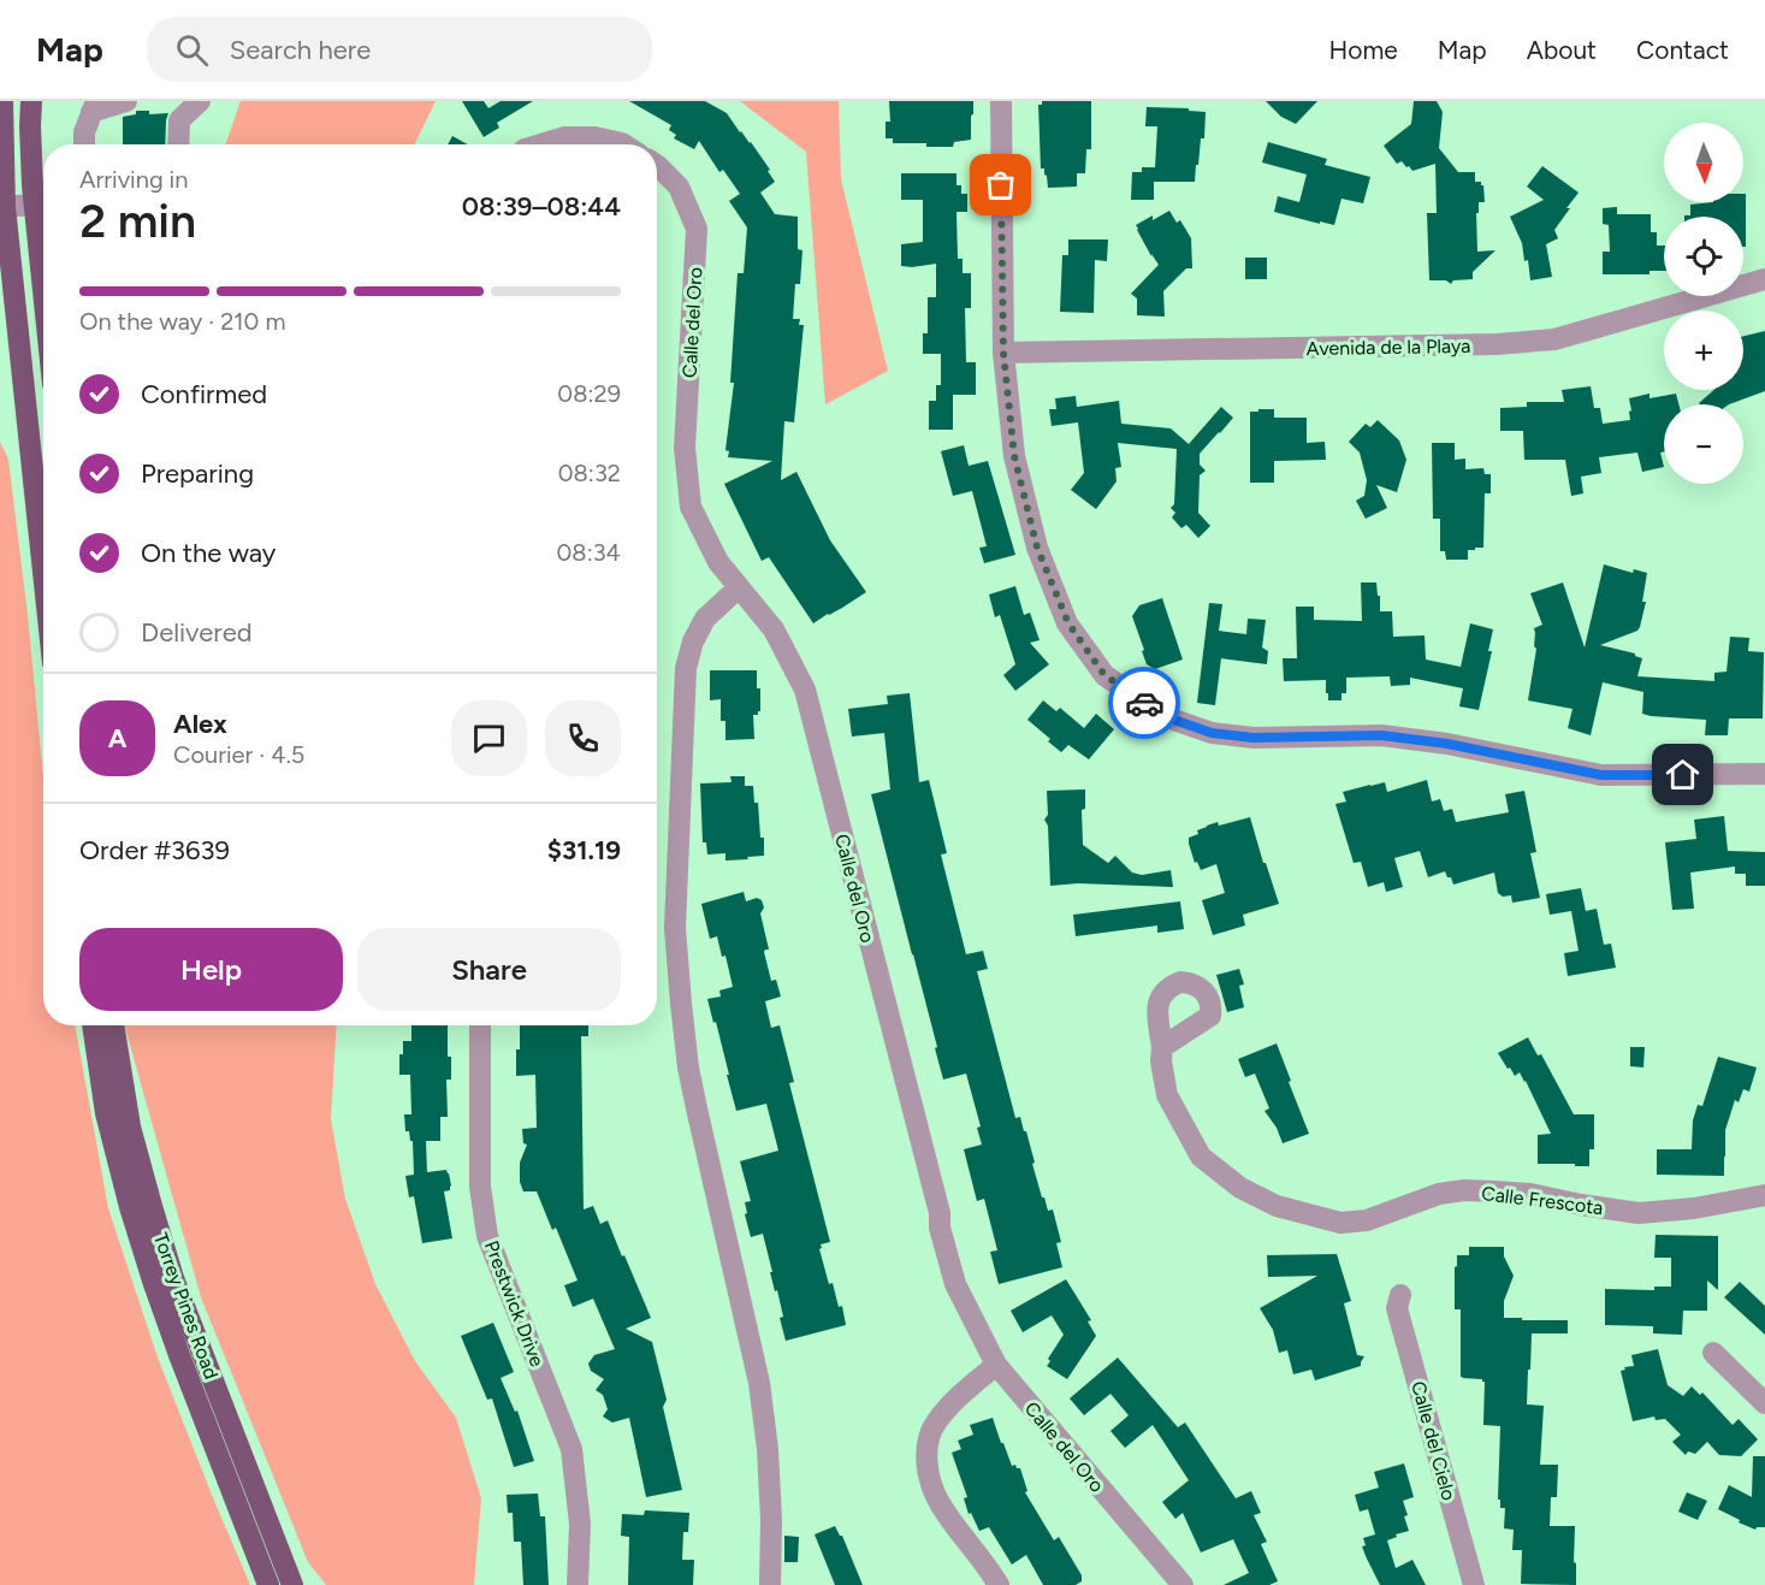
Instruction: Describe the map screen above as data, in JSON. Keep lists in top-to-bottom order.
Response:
{
  "streets": {
    "main road": ["Torrey Pines Road"],
    "street": [
      "Calle del Oro",
      "Avenida de la Playa",
      "Calle Frescota",
      "Prestwick Drive",
      "Calle del Cielo"
    ]
  },
  "north": "bottom",
  "page": {
    "header": "Map",
    "search": "Search here",
    "nav": [
      "Home",
      "Map",
      "About",
      "Contact"
    ],
    "map_buttons": ["+", "−"],
    "heading": ["2 min", "Arriving in", "08:39–08:44"],
    "panel": [
      "Alex",
      "Courier · 4.5",
      "Order #3639",
      "$31.19"
    ],
    "bar": "On the way · 210 m",
    "list": [
      ["Confirmed", "08:29"],
      ["Preparing", "08:32"],
      ["On the way", "08:34"],
      "Delivered"
    ],
    "round": "A",
    "buttons": ["Help", "Share"]
  }
}
